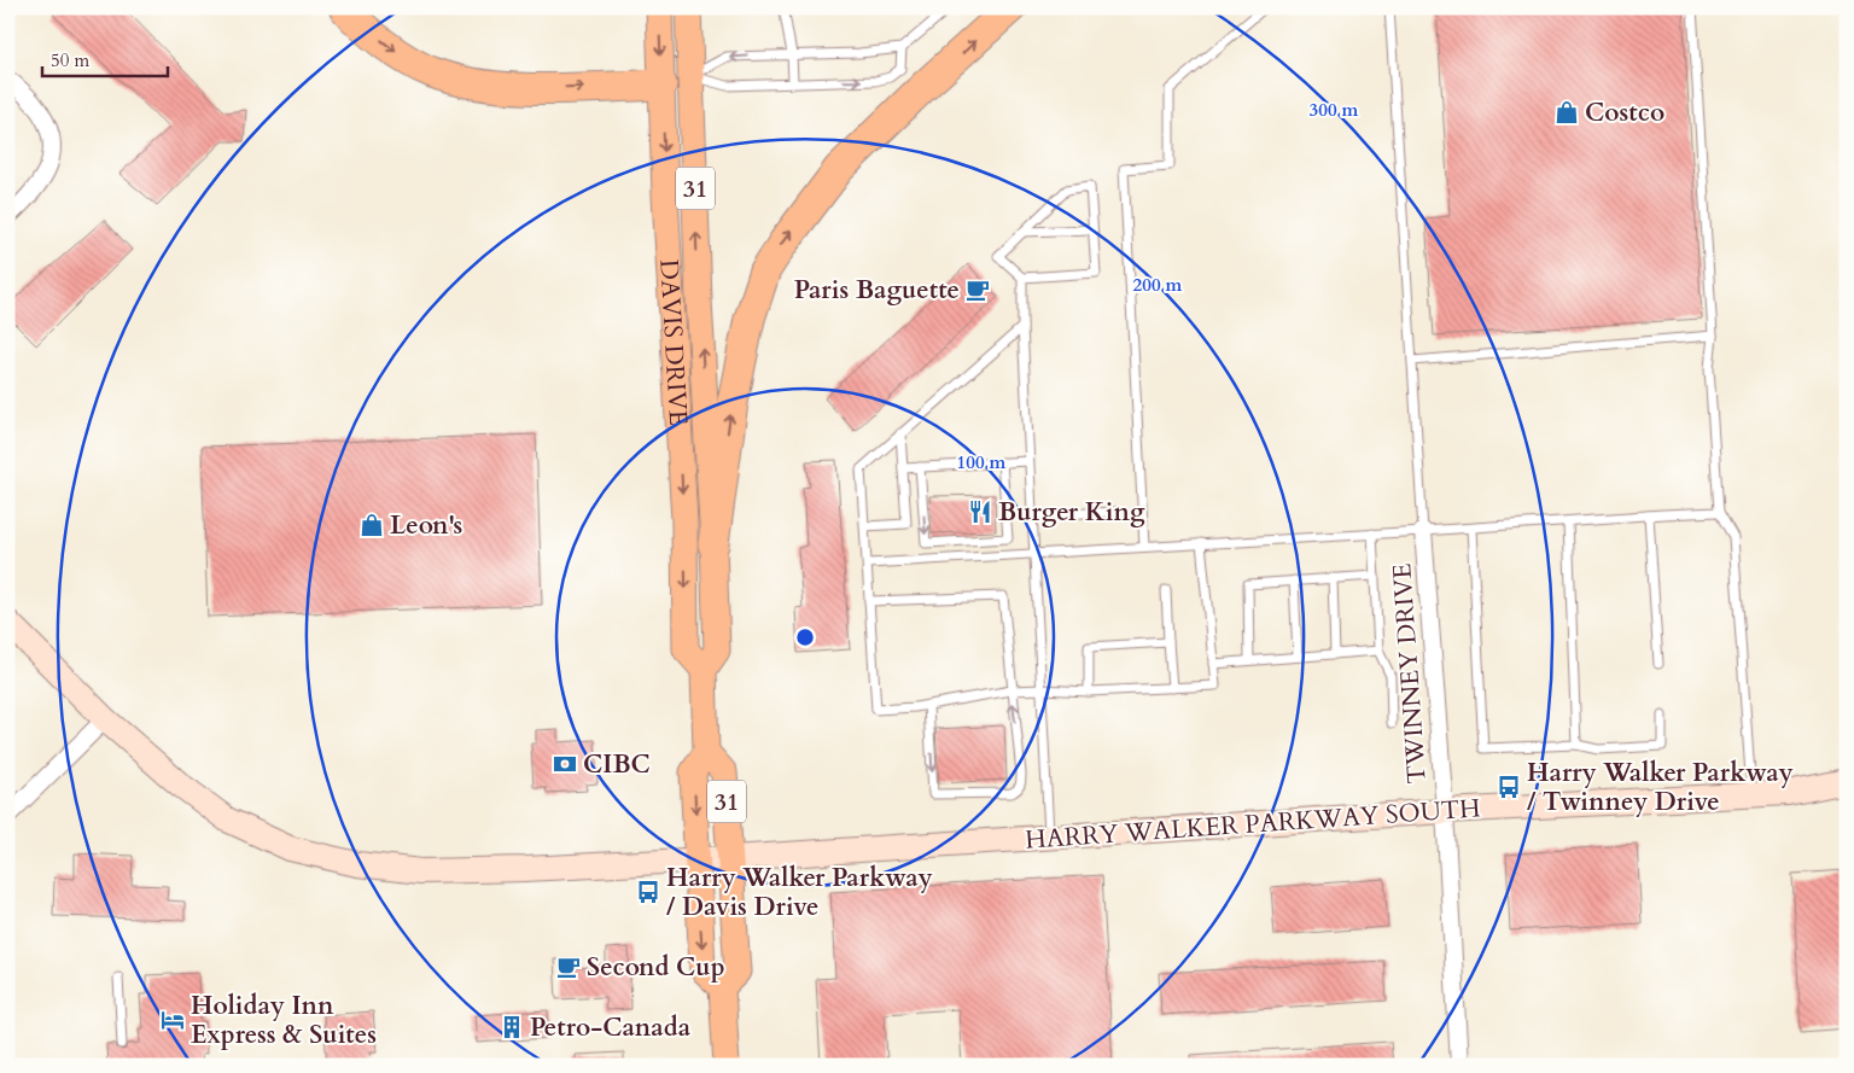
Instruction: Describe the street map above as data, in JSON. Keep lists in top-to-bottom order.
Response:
{
  "streets": {
    "main road": ["31", "DAVIS DRIVE"],
    "street": ["TWINNEY DRIVE", "HARRY WALKER PARKWAY SOUTH"]
  },
  "crossings": [
    ["31", "DAVIS DRIVE"],
    ["31", "HARRY WALKER PARKWAY SOUTH"],
    ["DAVIS DRIVE", "HARRY WALKER PARKWAY SOUTH"],
    ["TWINNEY DRIVE", "HARRY WALKER PARKWAY SOUTH"]
  ],
  "places": {
    "shop": ["Costco", "Leon's"],
    "cafe": ["Paris Baguette", "Second Cup"],
    "restaurant": ["Burger King"],
    "bank": ["CIBC"],
    "bus stop": ["Harry Walker Parkway / Twinney Drive", "Harry Walker Parkway / Davis Drive"],
    "hotel": ["Holiday Inn Express & Suites"],
    "building": ["Petro-Canada"]
  },
  "scale_bar": "50 m",
  "rings": ["300 m", "200 m", "100 m"]
}
